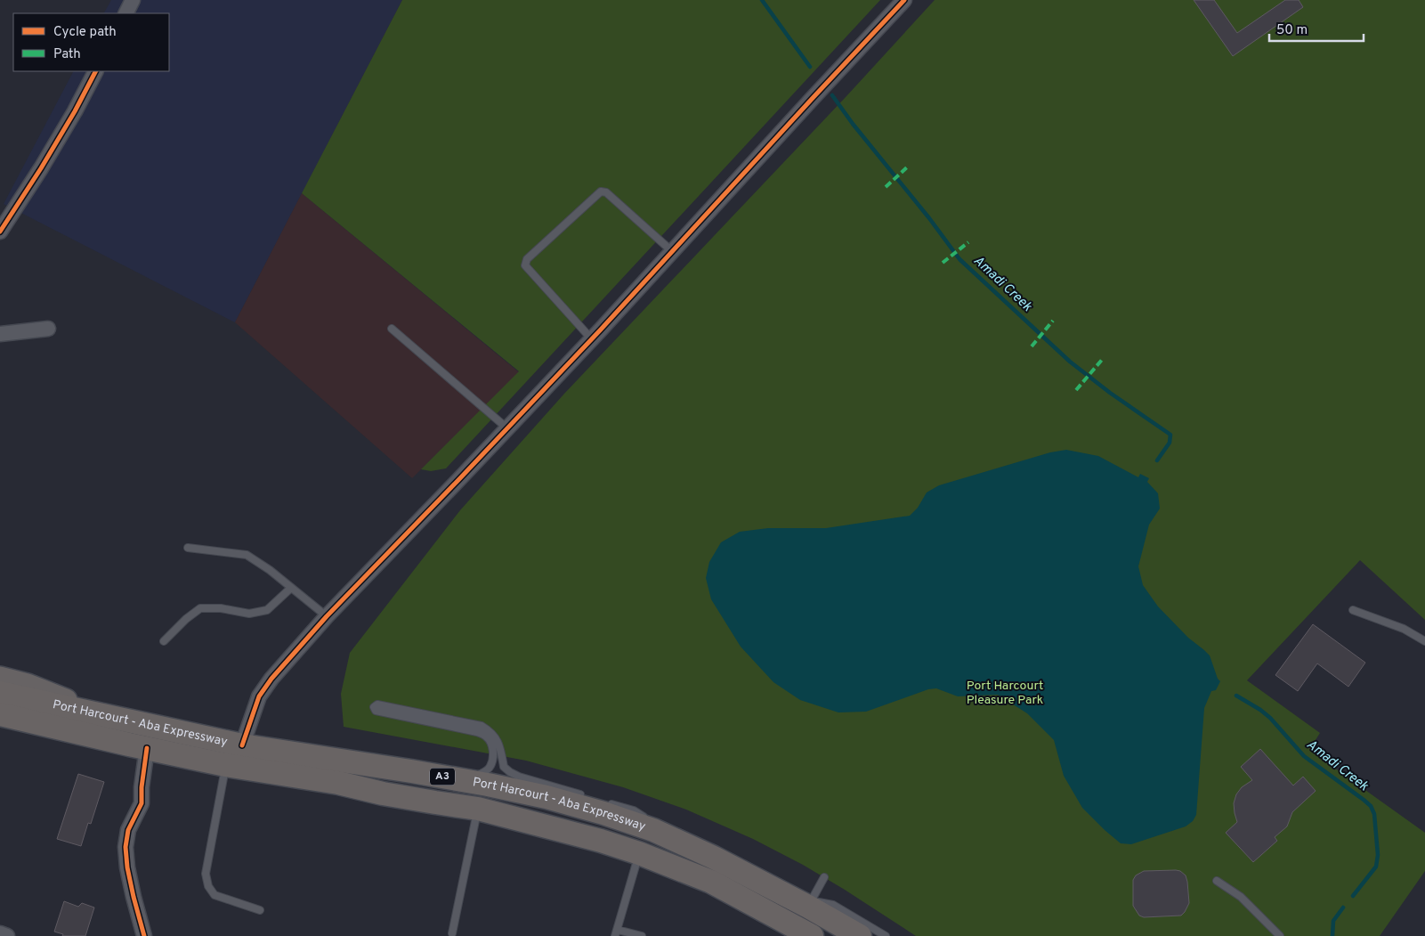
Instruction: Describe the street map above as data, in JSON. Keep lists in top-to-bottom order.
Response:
{
  "streets": {
    "highway": ["Port Harcourt - Aba Expressway", "A3"]
  },
  "water": ["Amadi Creek"],
  "parks": ["Port Harcourt Pleasure Park"],
  "legend": ["Cycle path", "Path"],
  "scale_bar": "50 m"
}
